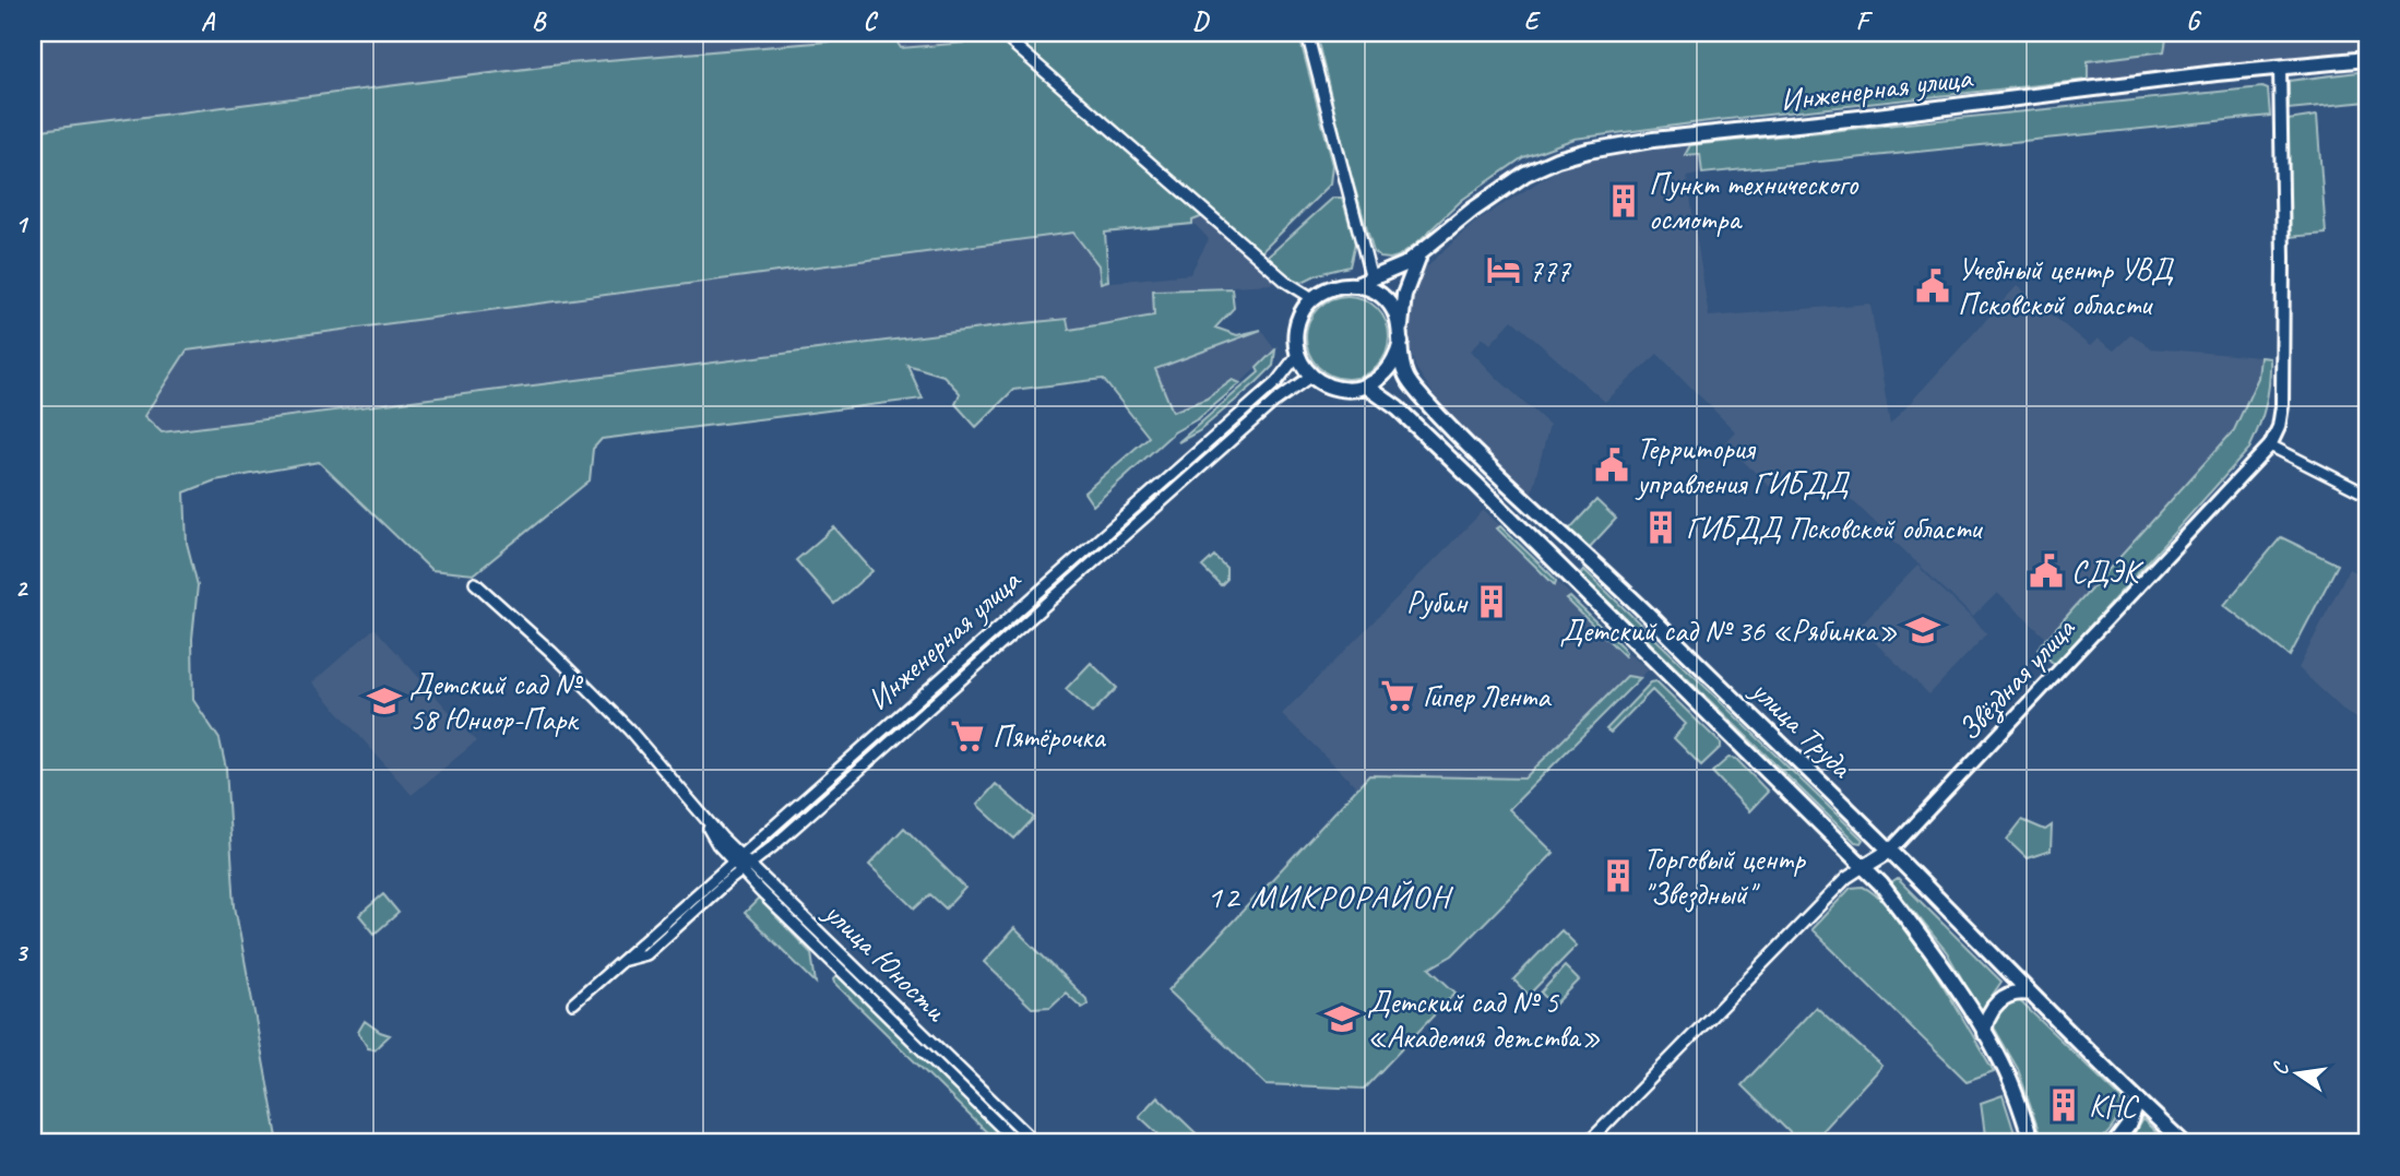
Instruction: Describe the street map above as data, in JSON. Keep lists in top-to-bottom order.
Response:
{
  "streets": {
    "main road": ["Инженерная улица", "Звёздная улица", "улица Труда"],
    "street": ["улица Юности"]
  },
  "crossings": [
    ["Инженерная улица", "Звёздная улица"],
    ["Инженерная улица", "улица Труда"],
    ["Инженерная улица", "улица Юности"],
    ["Звёздная улица", "улица Труда"]
  ],
  "districts": ["12 МИКРОРАЙОН"],
  "places": {
    "building": [
      "Пункт технического осмотра",
      "ГИБДД Псковской области",
      "Рубин",
      "Торговый центр \"Звездный\"",
      "КНС"
    ],
    "hotel": ["777"],
    "public building": ["Учебный центр УВД Псковской области", "Территория управления ГИБДД", "СДЭК"],
    "school or university": ["Детский сад № 36 «Рябинка»", "Детский сад № 58 Юниор-Парк", "Детский сад № 5 «Академия детства»"],
    "supermarket": ["Гипер Лента", "Пятёрочка"]
  },
  "north": "left",
  "grid": {
    "columns": [
      "A",
      "B",
      "C",
      "D",
      "E",
      "F",
      "G"
    ],
    "rows": ["1", "2", "3"]
  }
}
